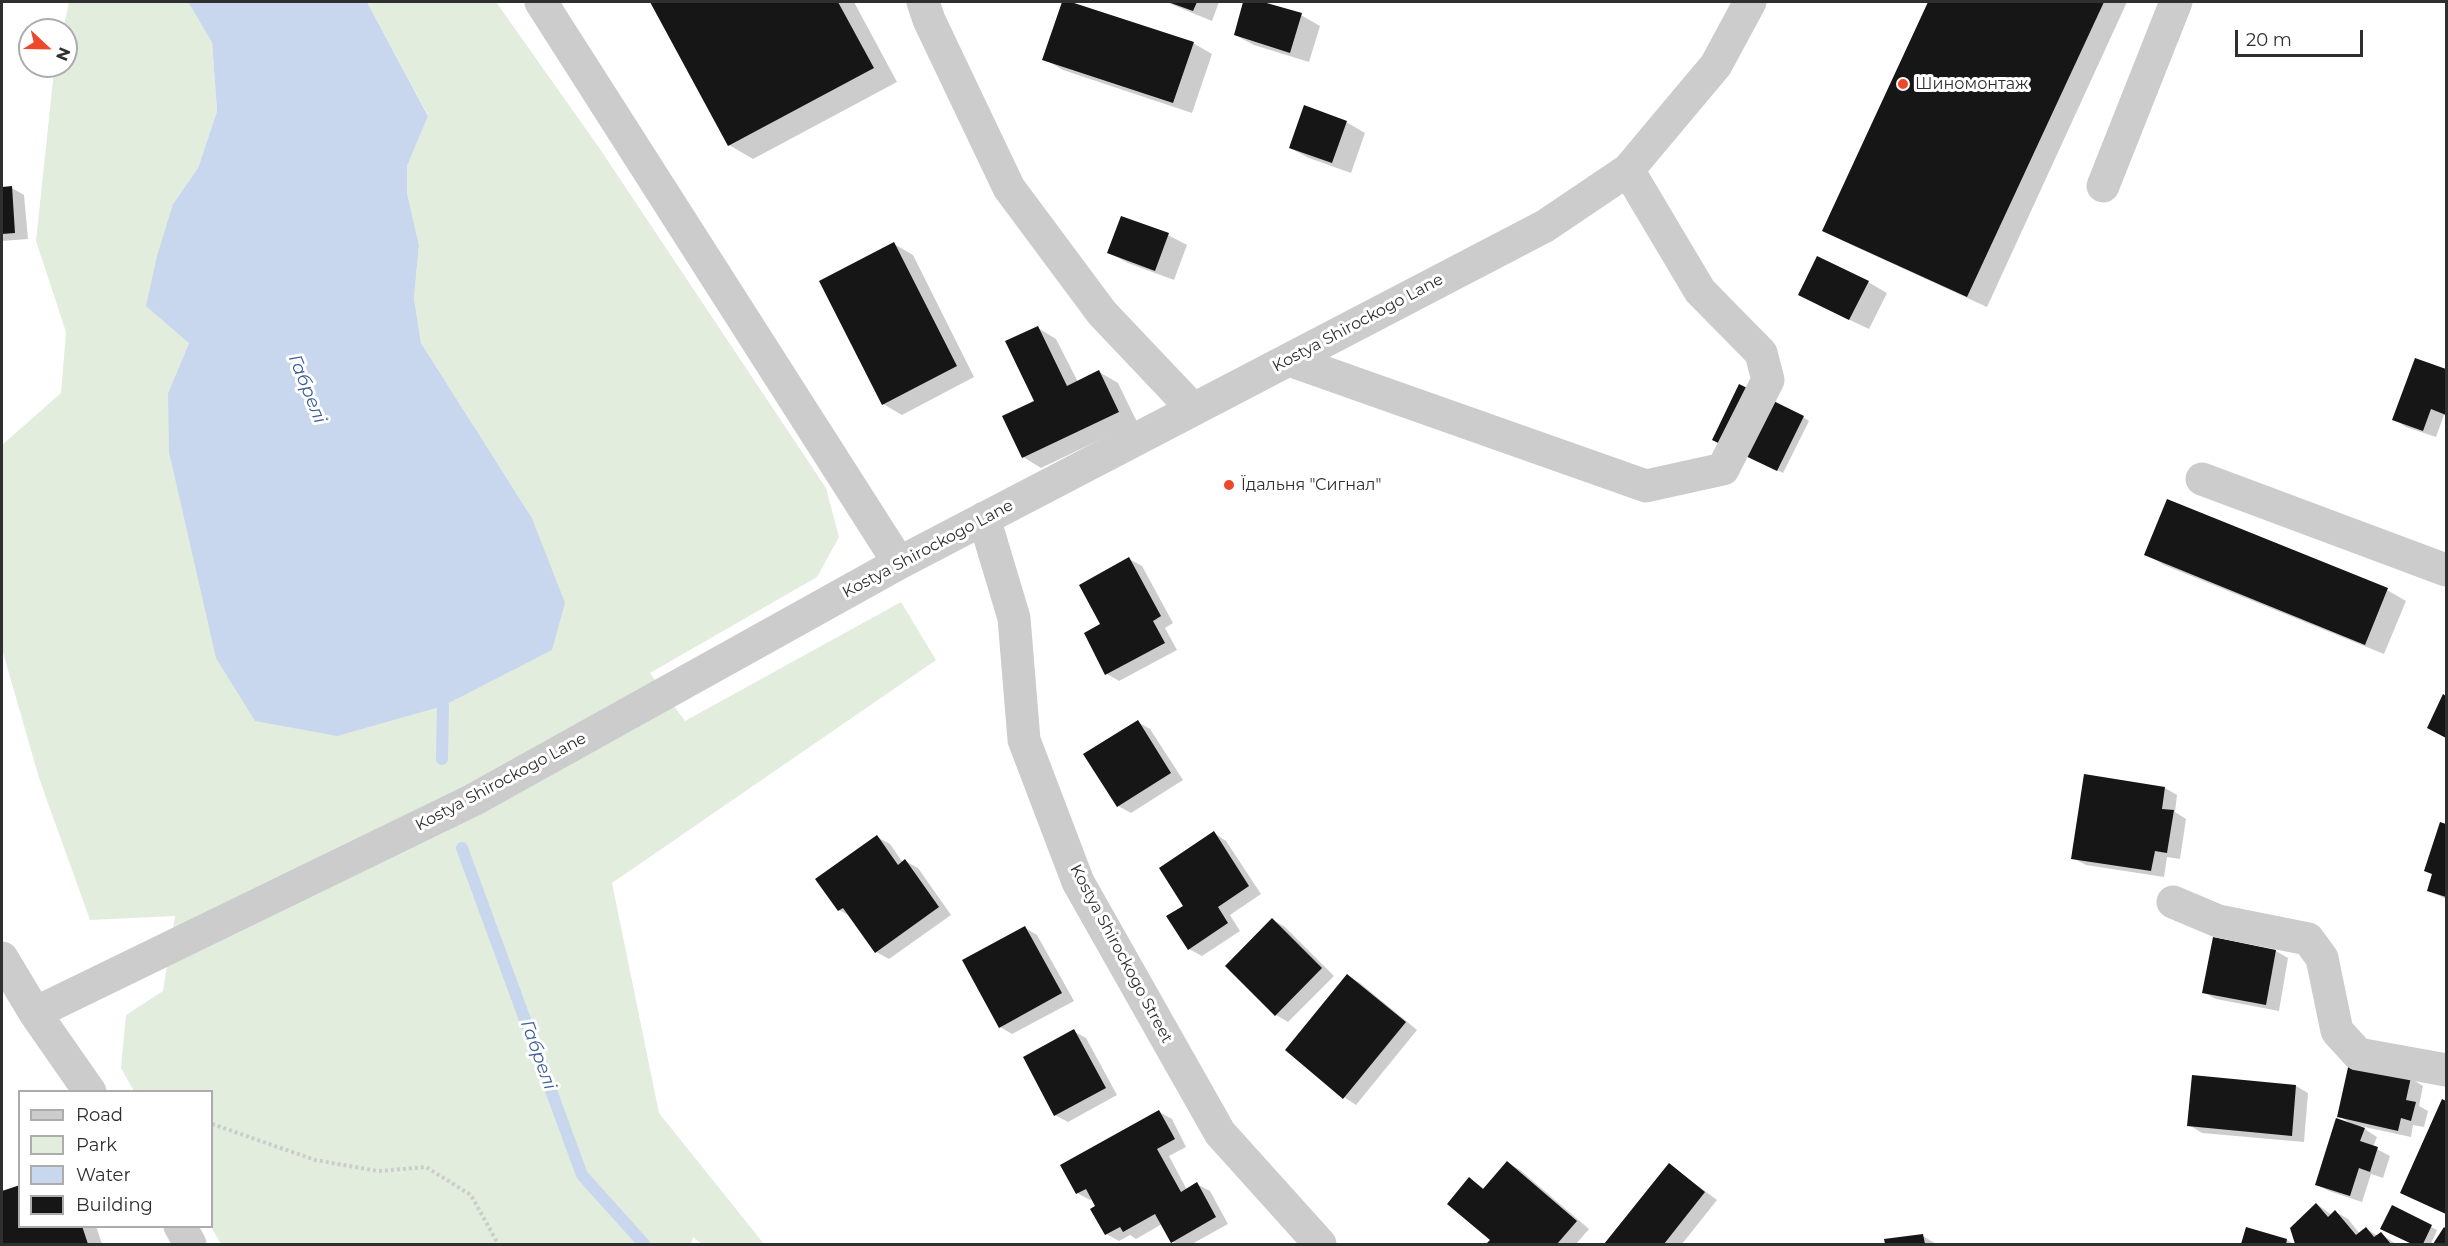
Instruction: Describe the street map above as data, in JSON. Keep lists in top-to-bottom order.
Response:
{
  "streets": {
    "street": ["Kostya Shirockogo Lane", "Kostya Shirockogo Street"]
  },
  "crossings": [
    ["Kostya Shirockogo Lane", "Kostya Shirockogo Street"]
  ],
  "water": ["Габрелі"],
  "places": ["Шиномонтаж", "Їдальня \"Сигнал\""],
  "legend": [
    "Road",
    "Park",
    "Water",
    "Building"
  ],
  "scale_bar": "20 m",
  "north": "right"
}
